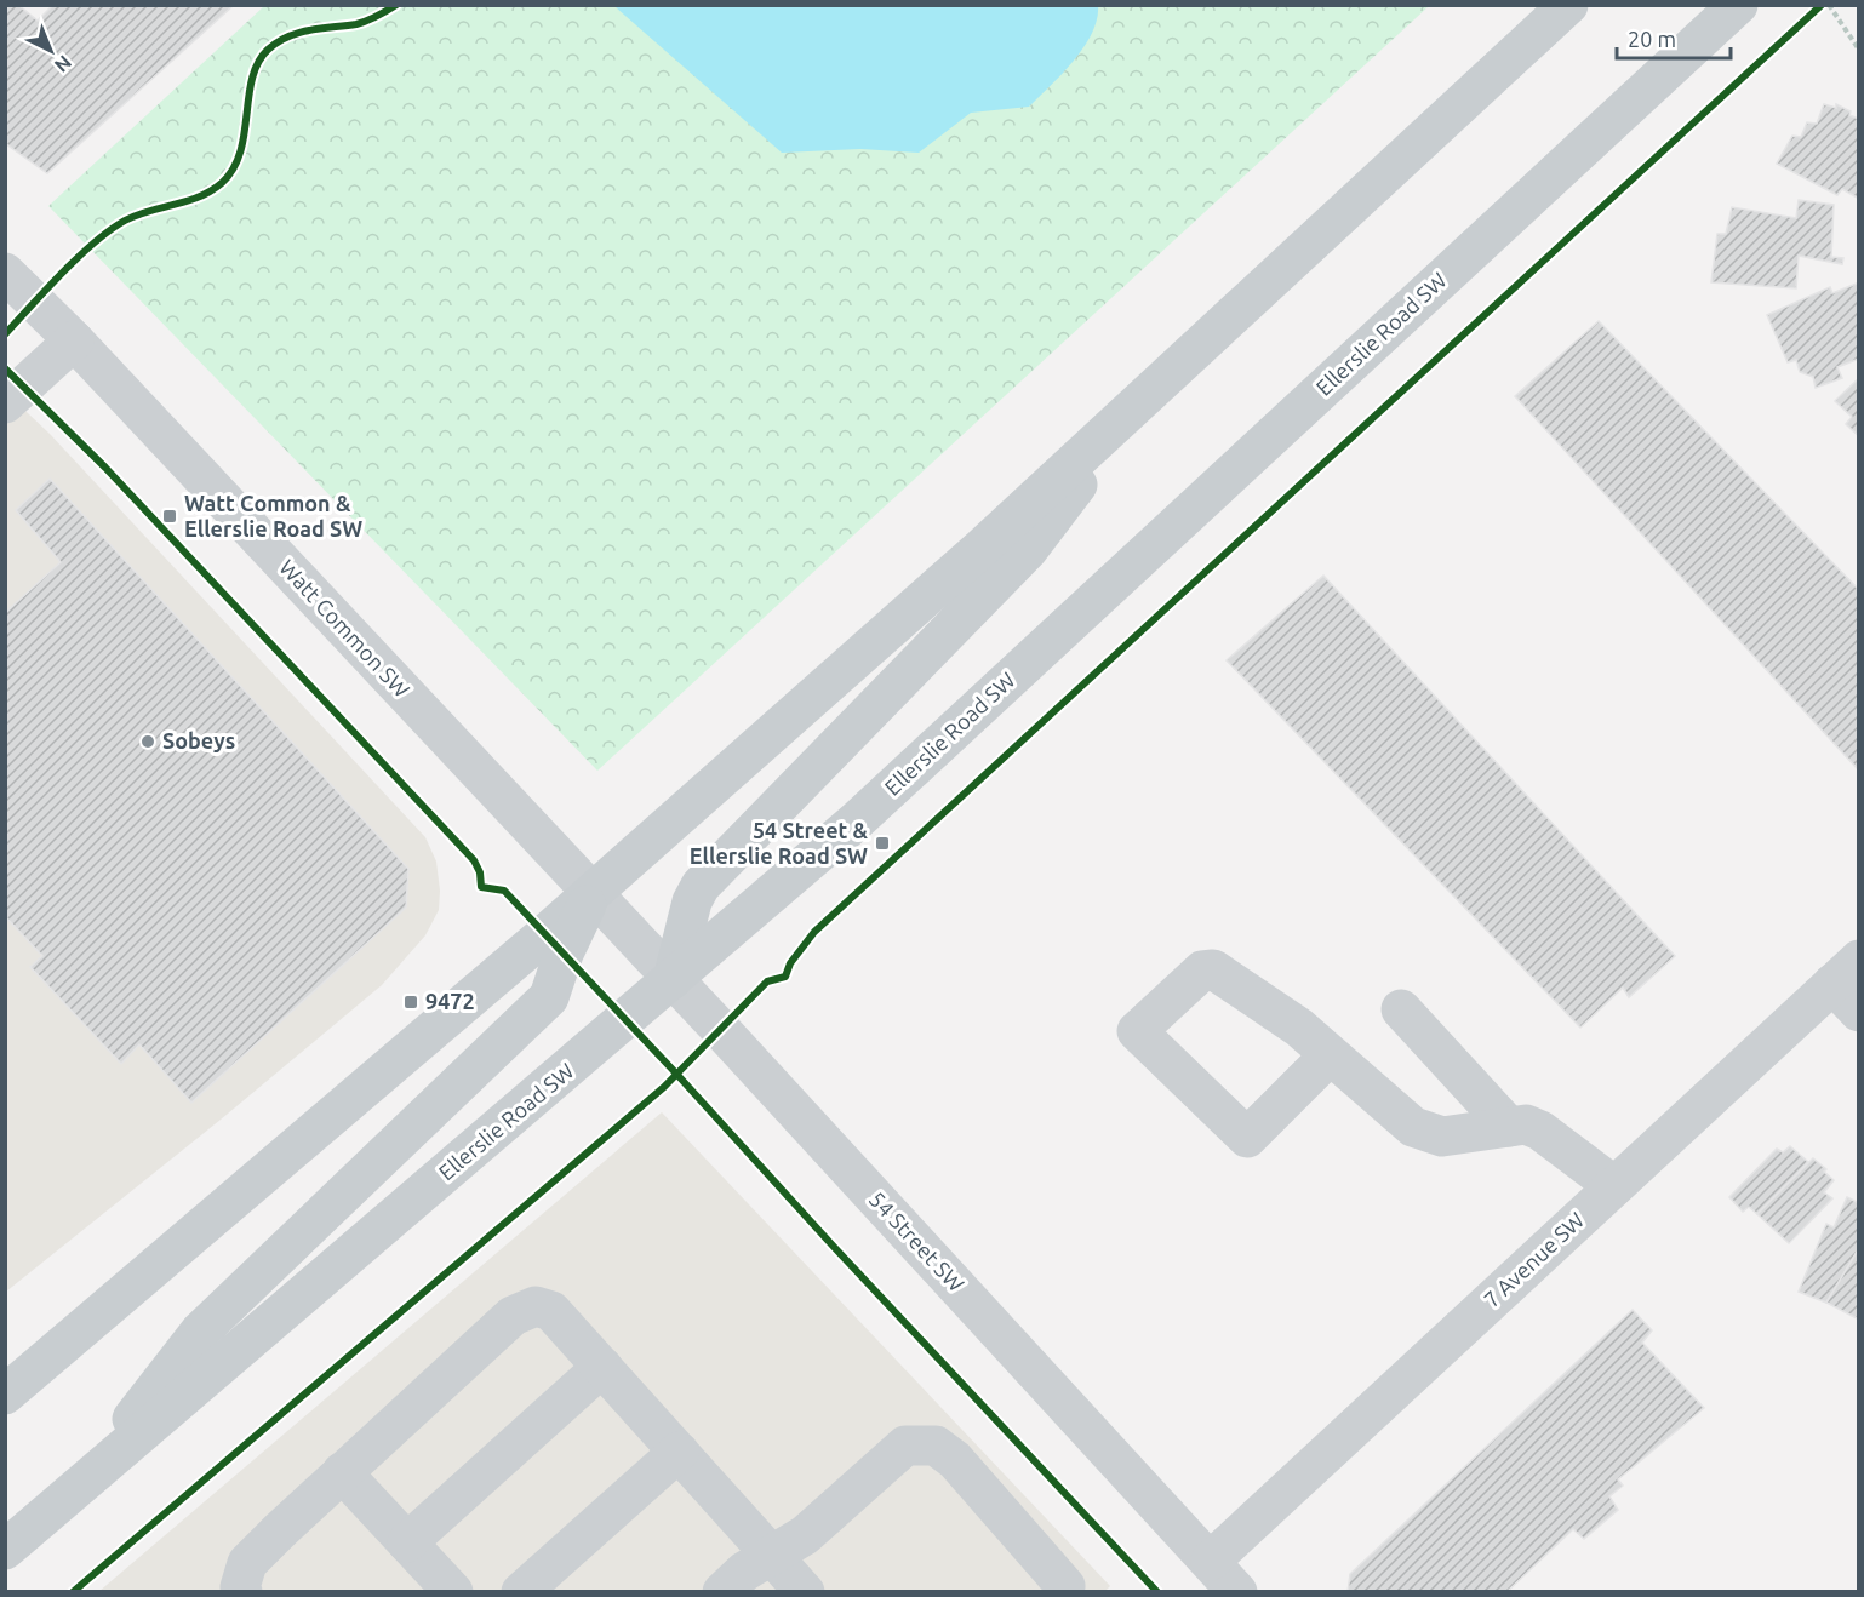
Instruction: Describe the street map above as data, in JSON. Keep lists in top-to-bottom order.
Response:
{
  "streets": {
    "main road": ["Ellerslie Road SW"],
    "street": ["Watt Common SW", "54 Street SW", "7 Avenue SW"]
  },
  "crossings": [
    ["Ellerslie Road SW", "54 Street SW"],
    ["Watt Common SW", "54 Street SW"],
    ["54 Street SW", "7 Avenue SW"]
  ],
  "places": {
    "transit": ["Watt Common & Ellerslie Road SW", "54 Street & Ellerslie Road SW", "9472"],
    "other": ["Sobeys"]
  },
  "scale_bar": "20 m",
  "north": "bottom right"
}
